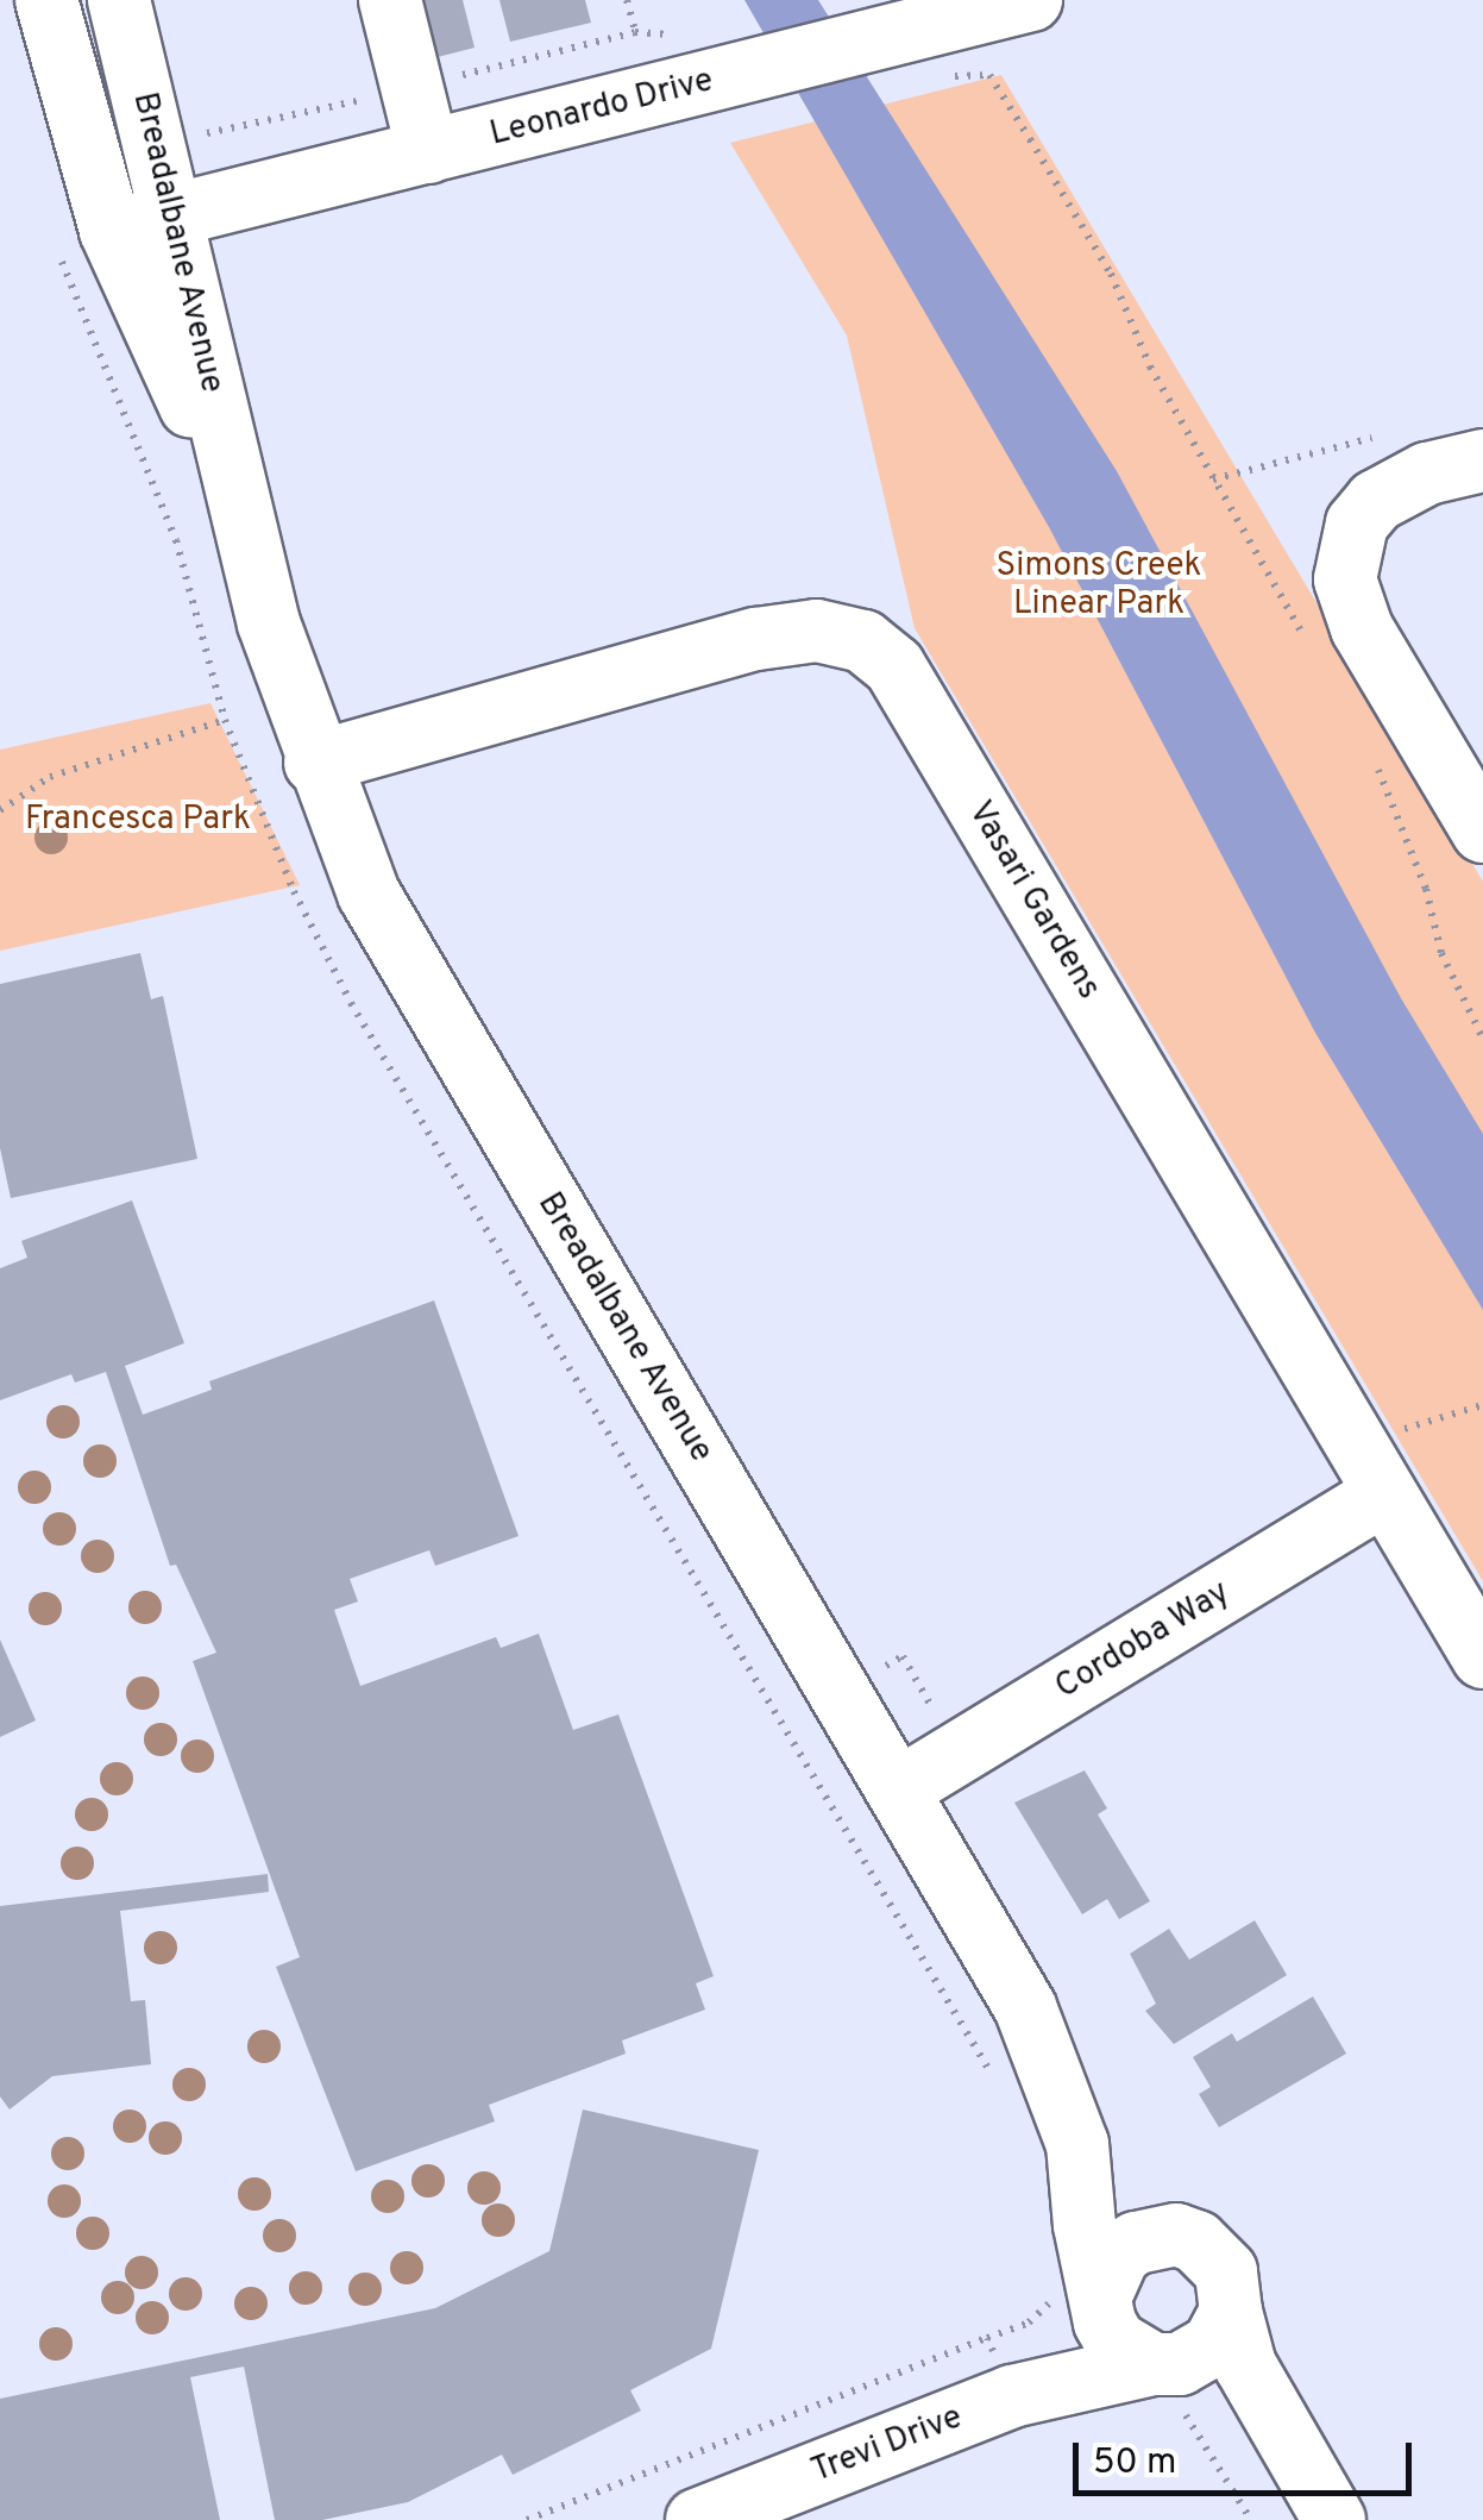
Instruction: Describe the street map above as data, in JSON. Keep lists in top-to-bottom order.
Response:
{
  "streets": {
    "street": [
      "Leonardo Drive",
      "Breadalbane Avenue",
      "Vasari Gardens",
      "Cordoba Way",
      "Trevi Drive"
    ]
  },
  "crossings": [
    ["Leonardo Drive", "Breadalbane Avenue"],
    ["Breadalbane Avenue", "Vasari Gardens"],
    ["Breadalbane Avenue", "Cordoba Way"],
    ["Breadalbane Avenue", "Trevi Drive"],
    ["Vasari Gardens", "Cordoba Way"]
  ],
  "parks": ["Simons Creek Linear Park", "Francesca Park"],
  "scale_bar": "50 m"
}
